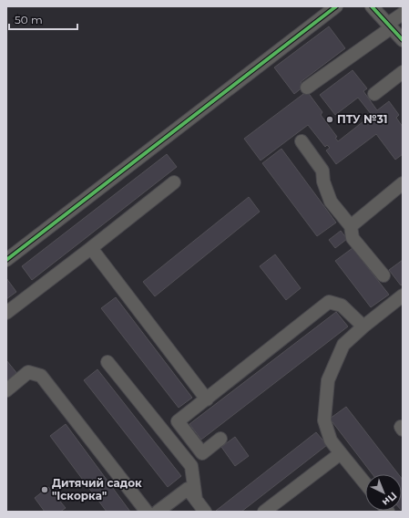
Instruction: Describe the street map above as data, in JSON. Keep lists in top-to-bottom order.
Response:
{
  "places": ["ПТУ №31", "Дитячий садок \"Іскорка\""],
  "scale_bar": "50 m",
  "north": "bottom right"
}
